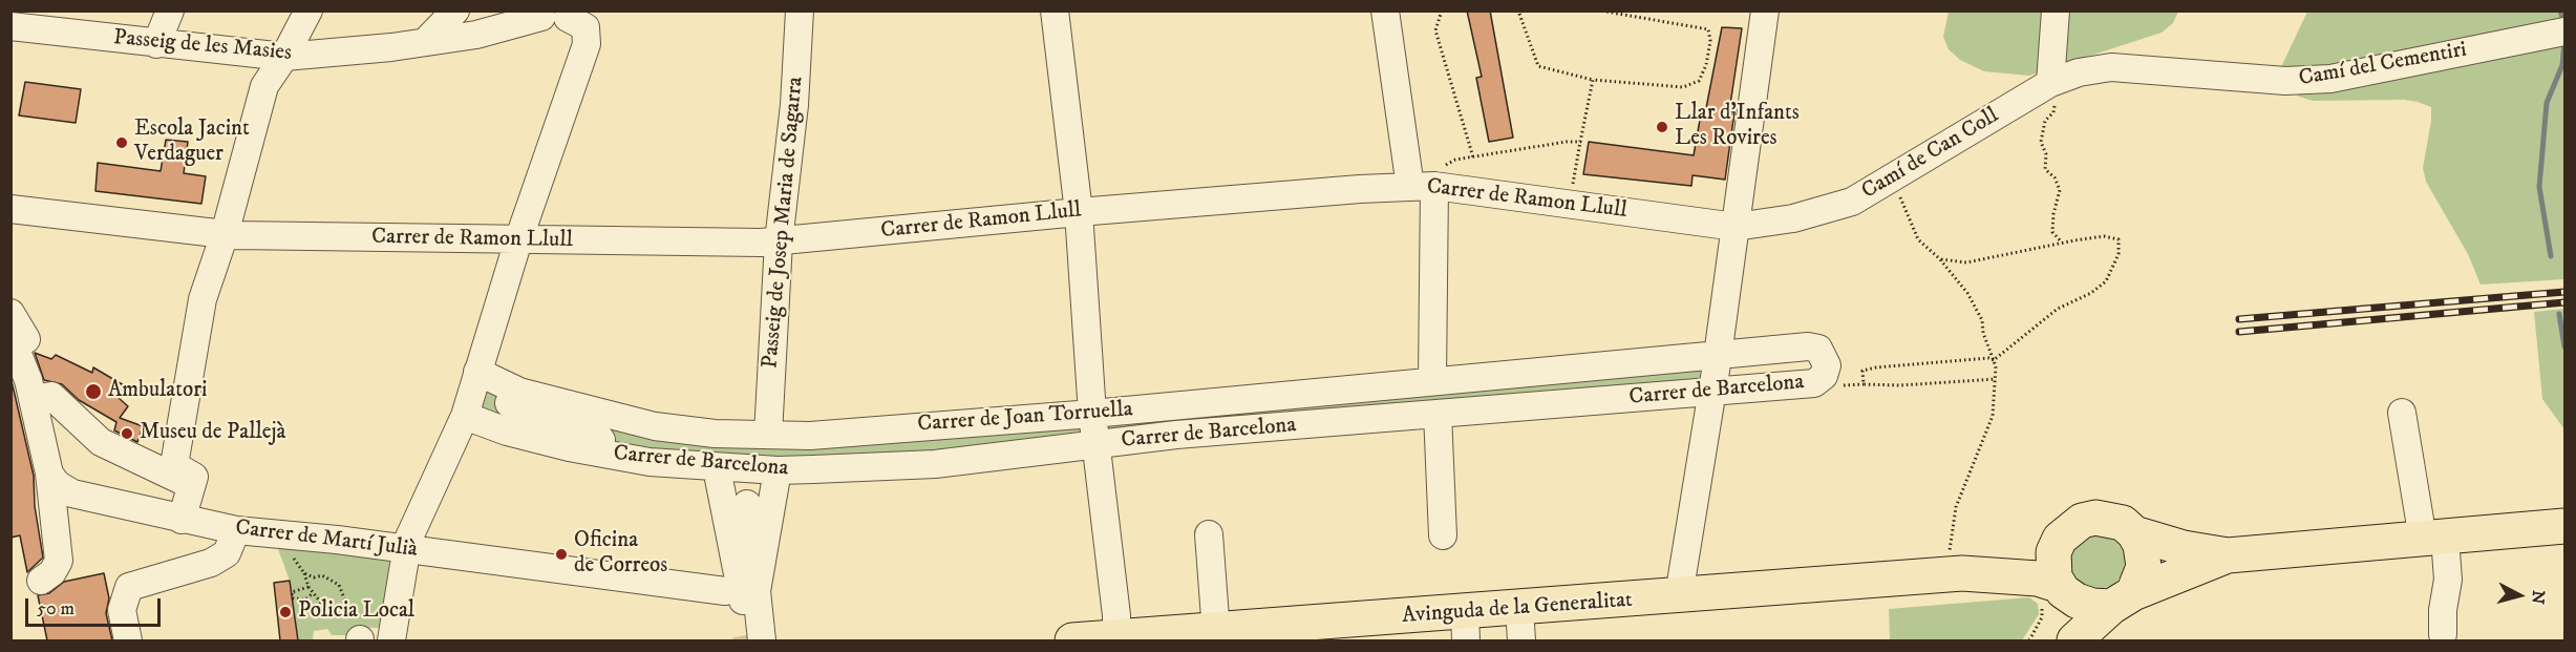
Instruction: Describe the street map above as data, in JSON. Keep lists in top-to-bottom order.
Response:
{
  "streets": {
    "main road": ["Avinguda de la Generalitat"],
    "street": [
      "Passeig de les Masies",
      "Camí del Cementiri",
      "Camí de Can Coll",
      "Carrer de Ramon Llull",
      "Passeig de Josep Maria de Sagarra",
      "Carrer de Barcelona",
      "Carrer de Joan Torruella",
      "Carrer de Martí Julià"
    ]
  },
  "crossings": [
    ["Camí del Cementiri", "Camí de Can Coll"],
    ["Camí de Can Coll", "Carrer de Ramon Llull"],
    ["Carrer de Ramon Llull", "Passeig de Josep Maria de Sagarra"],
    ["Passeig de Josep Maria de Sagarra", "Carrer de Joan Torruella"],
    ["Carrer de Barcelona", "Carrer de Joan Torruella"]
  ],
  "places": [
    "Llar d'Infants Les Rovires",
    "Escola Jacint Verdaguer",
    "Ambulatori",
    "Museu de Pallejà",
    "Oficina de Correos",
    "Policia Local"
  ],
  "scale_bar": "50 m",
  "north": "right"
}
